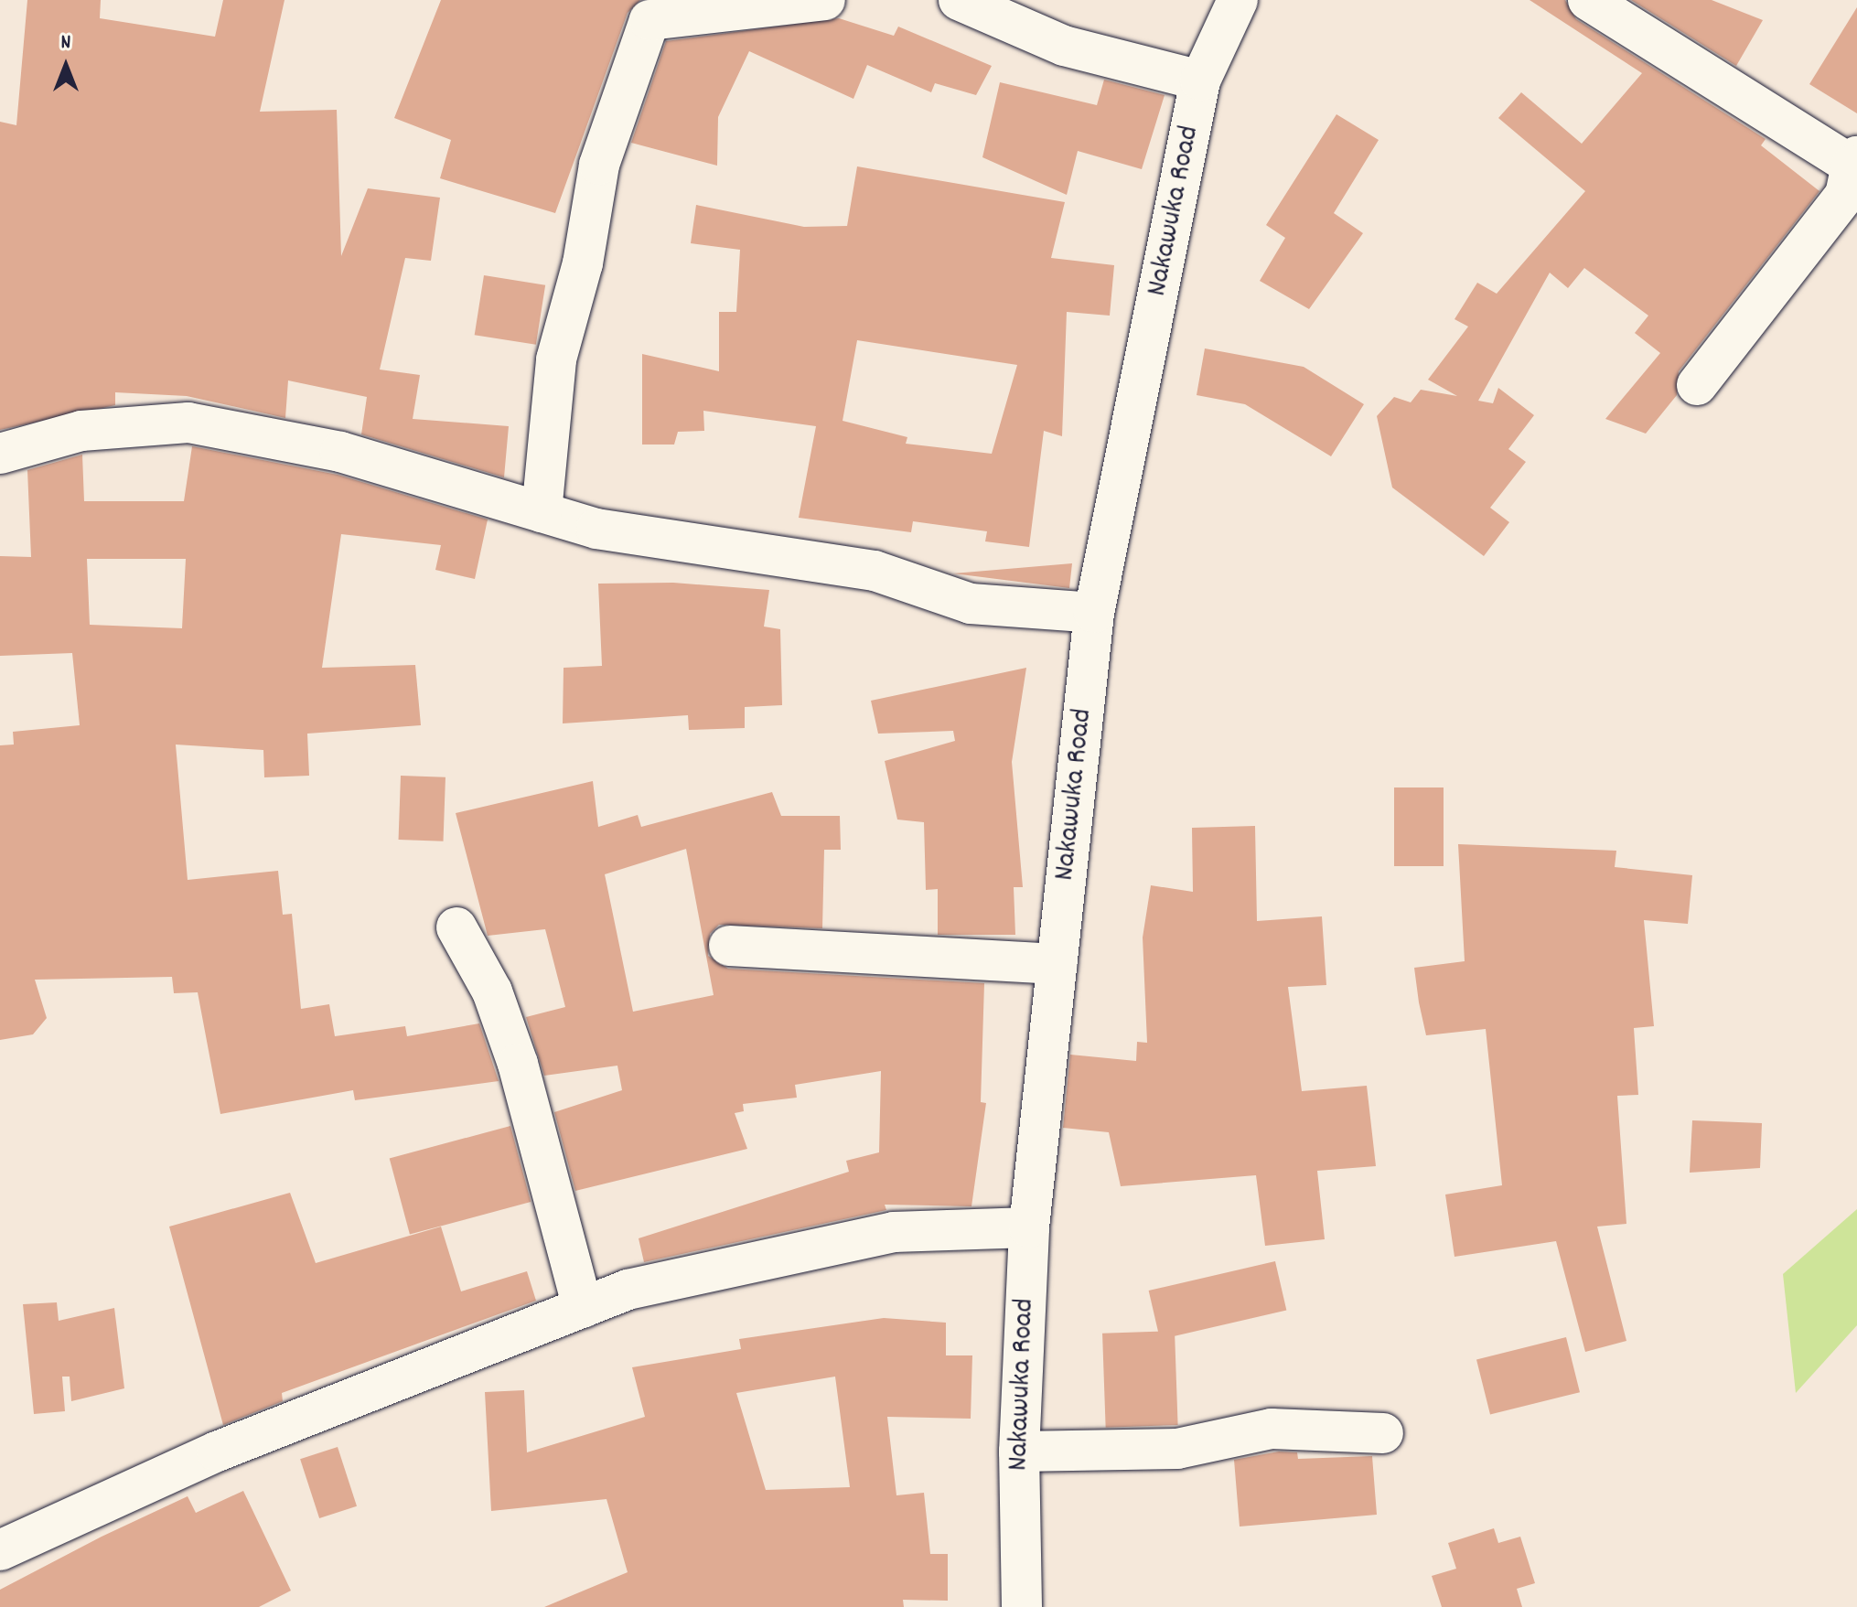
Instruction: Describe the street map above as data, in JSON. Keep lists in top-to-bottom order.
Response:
{
  "streets": {
    "street": ["Nakawuka Road"]
  },
  "north": "top"
}
